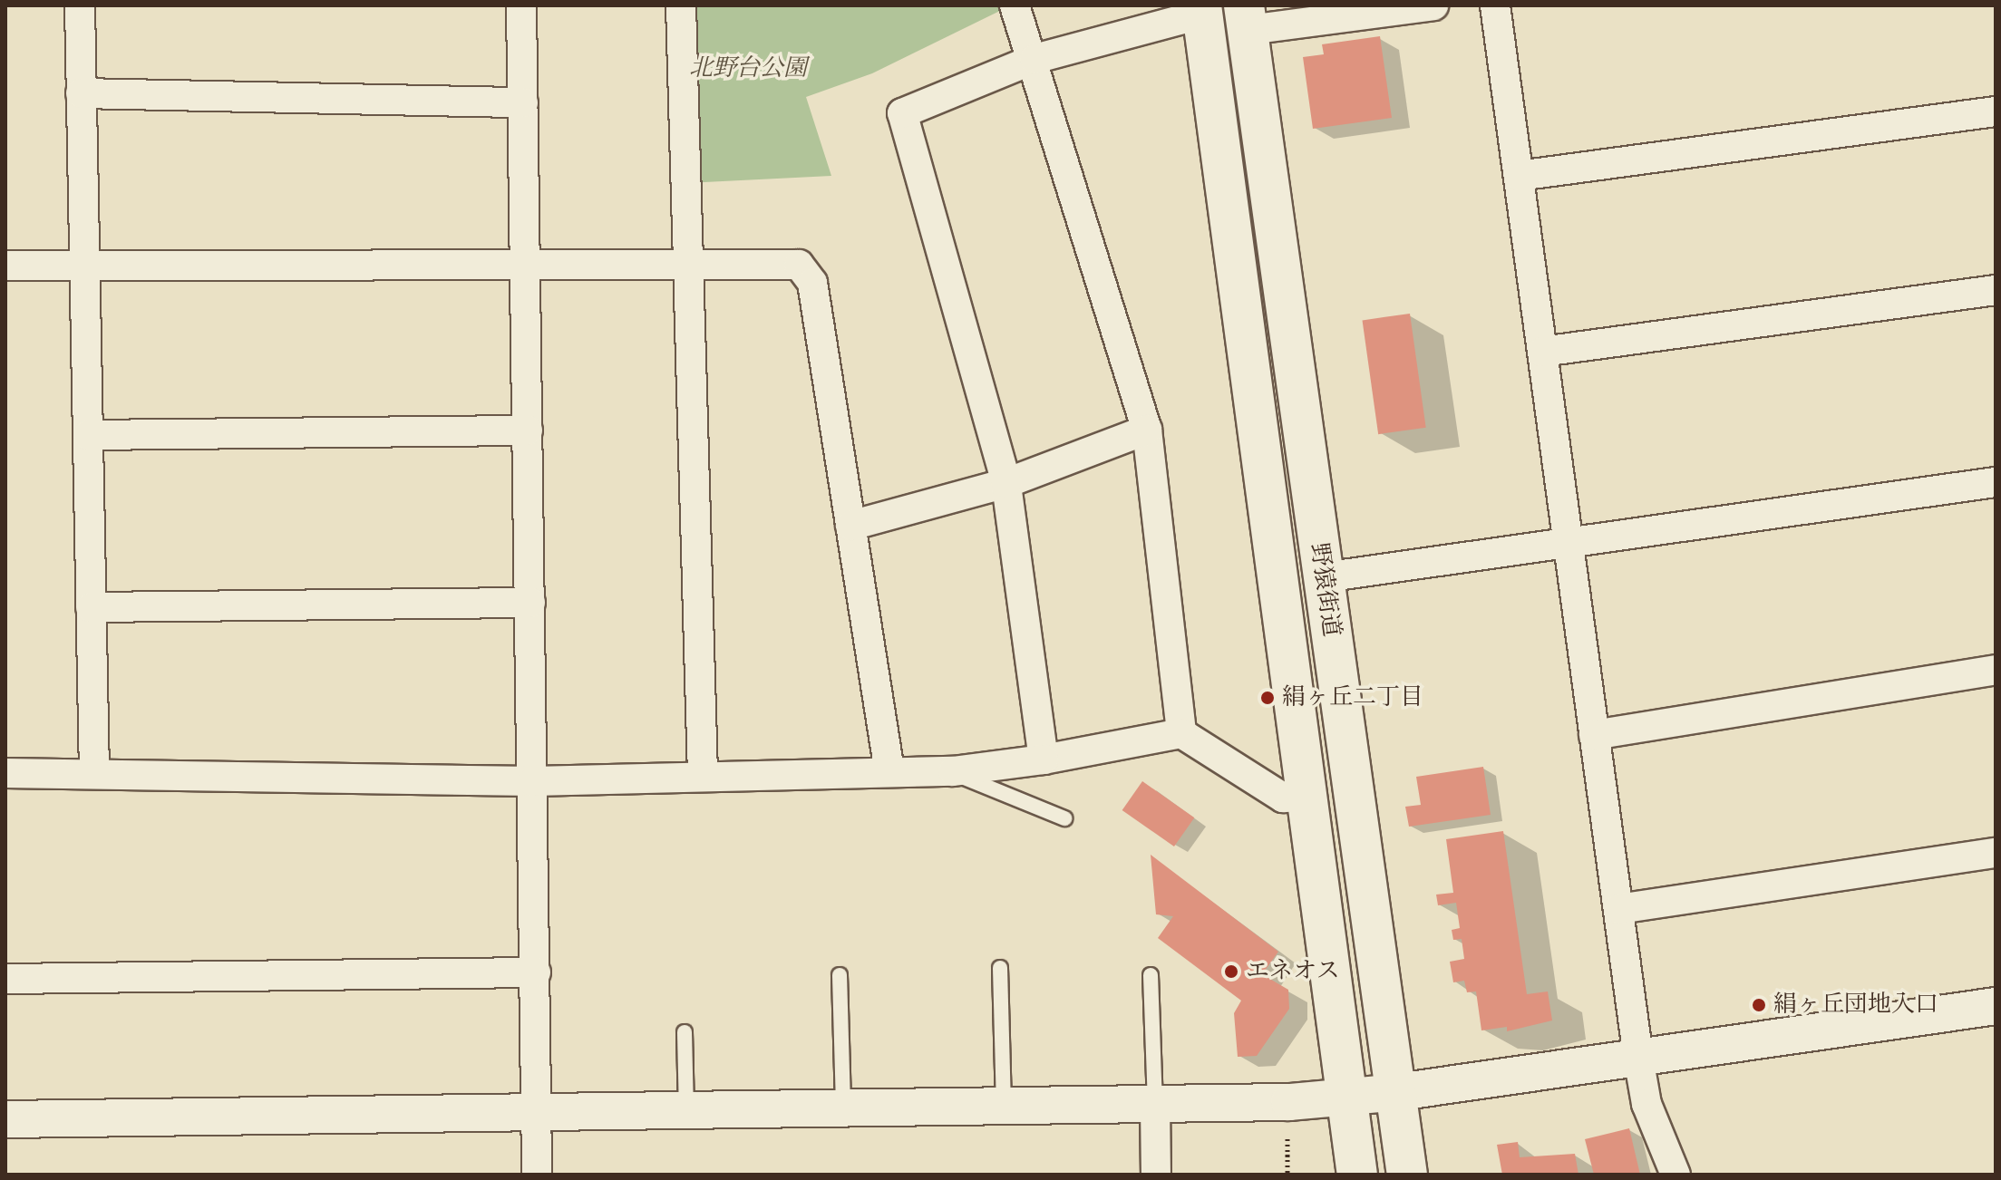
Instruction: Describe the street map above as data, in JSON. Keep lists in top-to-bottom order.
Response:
{
  "streets": {
    "main road": ["野猿街道"]
  },
  "parks": ["北野台公園"],
  "places": ["絹ヶ丘二丁目", "エネオス", "絹ヶ丘団地入口"]
}
